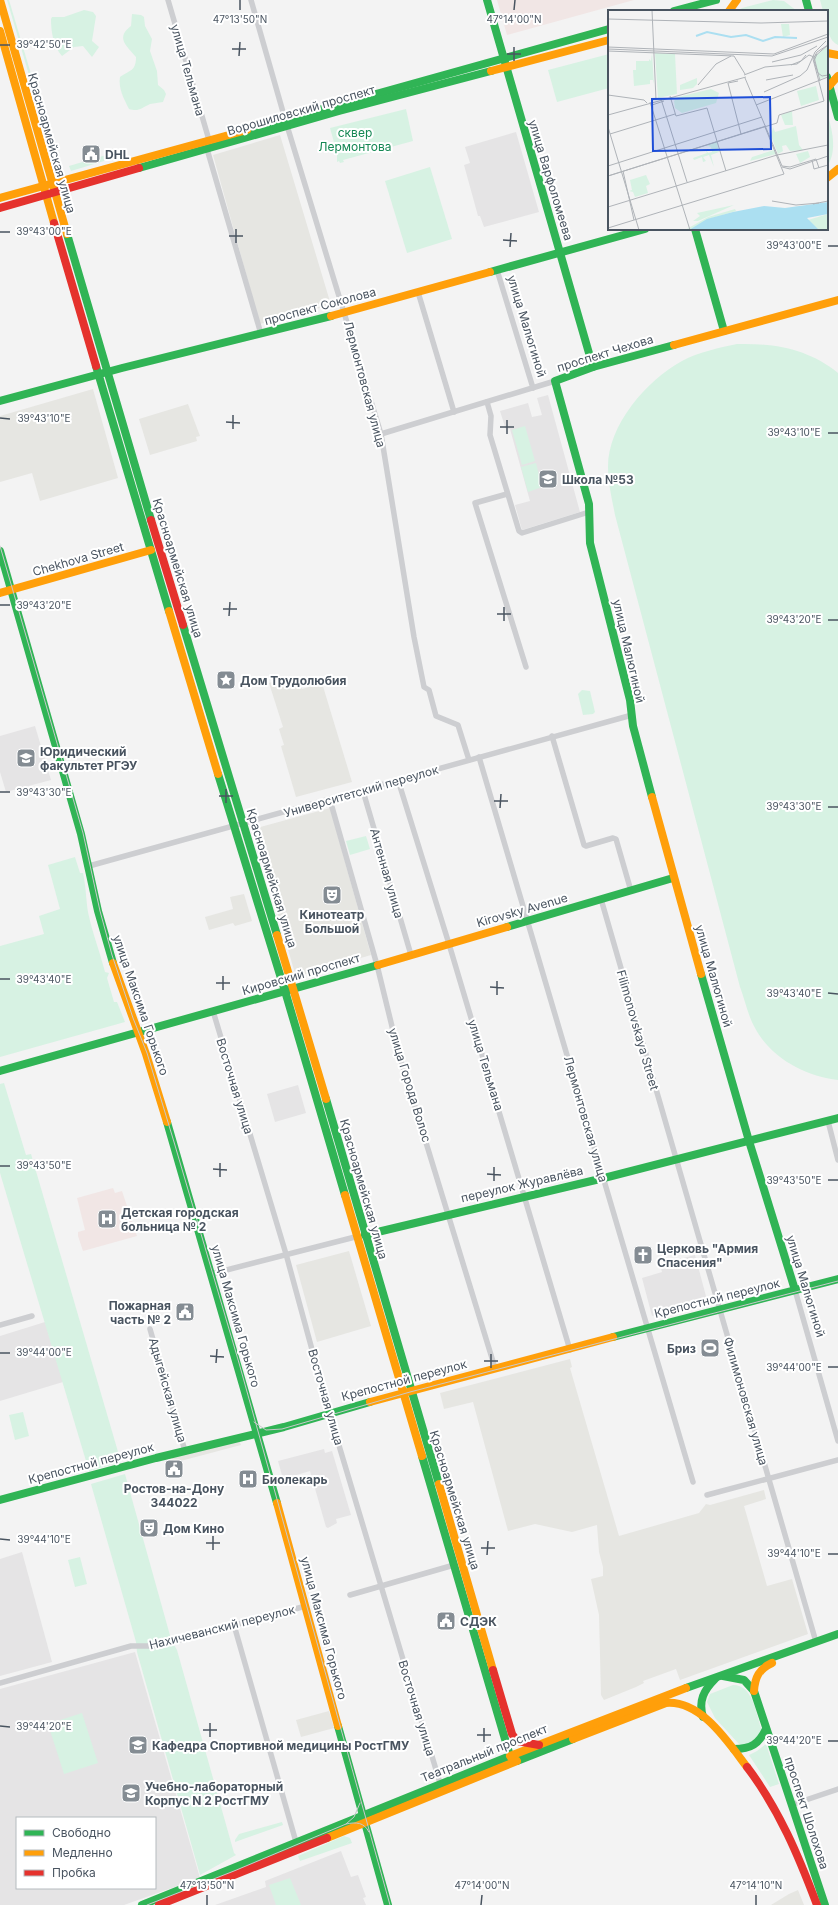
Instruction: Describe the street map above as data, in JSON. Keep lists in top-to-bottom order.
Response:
{
  "streets": {
    "main road": [
      "Ворошиловский проспект",
      "Красноармейская улица",
      "улица Варфоломеева",
      "проспект Соколова",
      "улица Малюгиной",
      "проспект Чехова",
      "Chekhova Street",
      "Kirovsky Avenue",
      "Кировский проспект",
      "улица Максима Горького",
      "переулок Журавлёва",
      "Крепостной переулок",
      "Театральный проспект",
      "проспект Шолохова"
    ],
    "street": [
      "улица Тельмана",
      "Лермонтовская улица",
      "Университетский переулок",
      "Антенная улица",
      "Filimonovskaya Street",
      "улица Города Волос",
      "Восточная улица",
      "Адыгейская улица",
      "Филимоновская улица",
      "Нахичеванский переулок"
    ]
  },
  "crossings": [
    ["улица Тельмана", "Ворошиловский проспект"],
    ["улица Тельмана", "Университетский переулок"],
    ["улица Тельмана", "Kirovsky Avenue"],
    ["улица Тельмана", "переулок Журавлёва"],
    ["улица Тельмана", "Крепостной переулок"],
    ["Ворошиловский проспект", "Красноармейская улица"],
    ["Ворошиловский проспект", "улица Варфоломеева"],
    ["Ворошиловский проспект", "Лермонтовская улица"],
    ["Красноармейская улица", "проспект Соколова"],
    ["Красноармейская улица", "Chekhova Street"],
    ["Красноармейская улица", "Университетский переулок"],
    ["Красноармейская улица", "Кировский проспект"],
    ["Красноармейская улица", "переулок Журавлёва"],
    ["Красноармейская улица", "Крепостной переулок"],
    ["Красноармейская улица", "Театральный проспект"],
    ["улица Варфоломеева", "проспект Соколова"],
    ["улица Варфоломеева", "проспект Чехова"],
    ["проспект Соколова", "улица Малюгиной"],
    ["проспект Соколова", "Лермонтовская улица"],
    ["улица Малюгиной", "проспект Чехова"],
    ["улица Малюгиной", "Университетский переулок"],
    ["улица Малюгиной", "Kirovsky Avenue"],
    ["улица Малюгиной", "переулок Журавлёва"],
    ["улица Малюгиной", "Крепостной переулок"],
    ["проспект Чехова", "Лермонтовская улица"],
    ["Лермонтовская улица", "Университетский переулок"],
    ["Лермонтовская улица", "Kirovsky Avenue"],
    ["Лермонтовская улица", "переулок Журавлёва"],
    ["Лермонтовская улица", "Крепостной переулок"],
    ["Chekhova Street", "улица Максима Горького"],
    ["Университетский переулок", "Антенная улица"],
    ["Университетский переулок", "улица Максима Горького"],
    ["Университетский переулок", "улица Города Волос"],
    ["Антенная улица", "Kirovsky Avenue"],
    ["Kirovsky Avenue", "Кировский проспект"],
    ["Kirovsky Avenue", "Filimonovskaya Street"],
    ["Kirovsky Avenue", "улица Города Волос"],
    ["Кировский проспект", "улица Максима Горького"],
    ["Кировский проспект", "улица Города Волос"],
    ["Кировский проспект", "Восточная улица"],
    ["улица Максима Горького", "переулок Журавлёва"],
    ["улица Максима Горького", "Крепостной переулок"],
    ["улица Максима Горького", "Нахичеванский переулок"],
    ["улица Максима Горького", "Театральный проспект"],
    ["Filimonovskaya Street", "переулок Журавлёва"],
    ["Filimonovskaya Street", "Филимоновская улица"],
    ["улица Города Волос", "переулок Журавлёва"],
    ["улица Города Волос", "Крепостной переулок"],
    ["Восточная улица", "переулок Журавлёва"],
    ["Восточная улица", "Крепостной переулок"],
    ["Восточная улица", "Театральный проспект"],
    ["переулок Журавлёва", "Филимоновская улица"],
    ["Крепостной переулок", "Адыгейская улица"],
    ["Крепостной переулок", "Филимоновская улица"],
    ["Филимоновская улица", "Театральный проспект"],
    ["Театральный проспект", "проспект Шолохова"]
  ],
  "parks": ["сквер Лермонтова"],
  "places": {
    "public building": [
      "DHL",
      "Пожарная часть № 2",
      "Ростов-на-Дону 344022",
      "СДЭК"
    ],
    "school or university": [
      "Школа №53",
      "Юридический факультет РГЭУ",
      "Кафедра Спортивной медицины РостГМУ",
      "Учебно-лабораторный Корпус N 2 РостГМУ"
    ],
    "place": ["Дом Трудолюбия"],
    "theatre": ["Кинотеатр Большой", "Дом Кино"],
    "hospital": ["Детская городская больница № 2", "Биолекарь"],
    "church": ["Церковь \"Армия Спасения\""],
    "sports": ["Бриз"]
  },
  "legend": ["Свободно", "Медленно", "Пробка"],
  "coordinates": [
    "47°13'50\"N",
    "47°14'00\"N",
    "39°42'50\"E",
    "39°43'00\"E",
    "39°43'10\"E",
    "39°43'20\"E",
    "39°43'30\"E",
    "39°43'40\"E",
    "39°43'50\"E",
    "39°44'00\"E",
    "39°44'10\"E",
    "39°44'20\"E",
    "47°14'10\"N"
  ]
}
